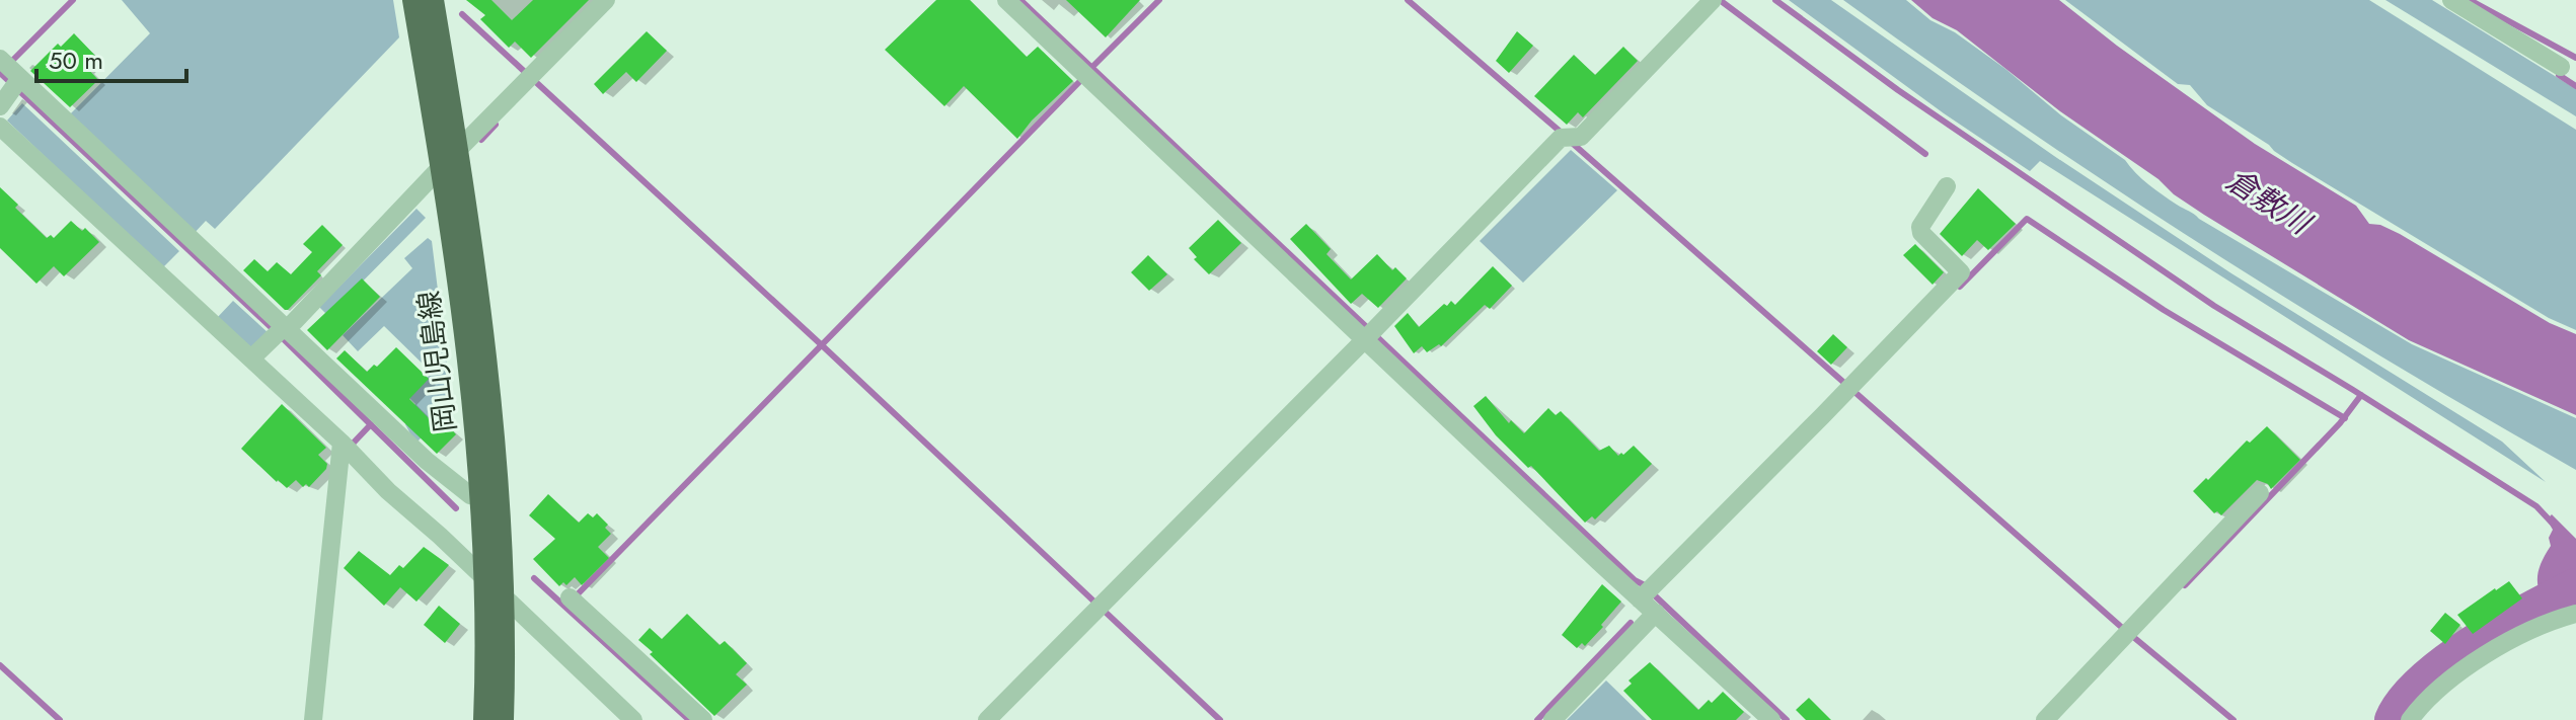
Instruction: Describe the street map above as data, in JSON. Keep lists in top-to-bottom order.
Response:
{
  "streets": {
    "main road": ["岡山児島線"]
  },
  "water": ["倉敷川"],
  "scale_bar": "50 m"
}
